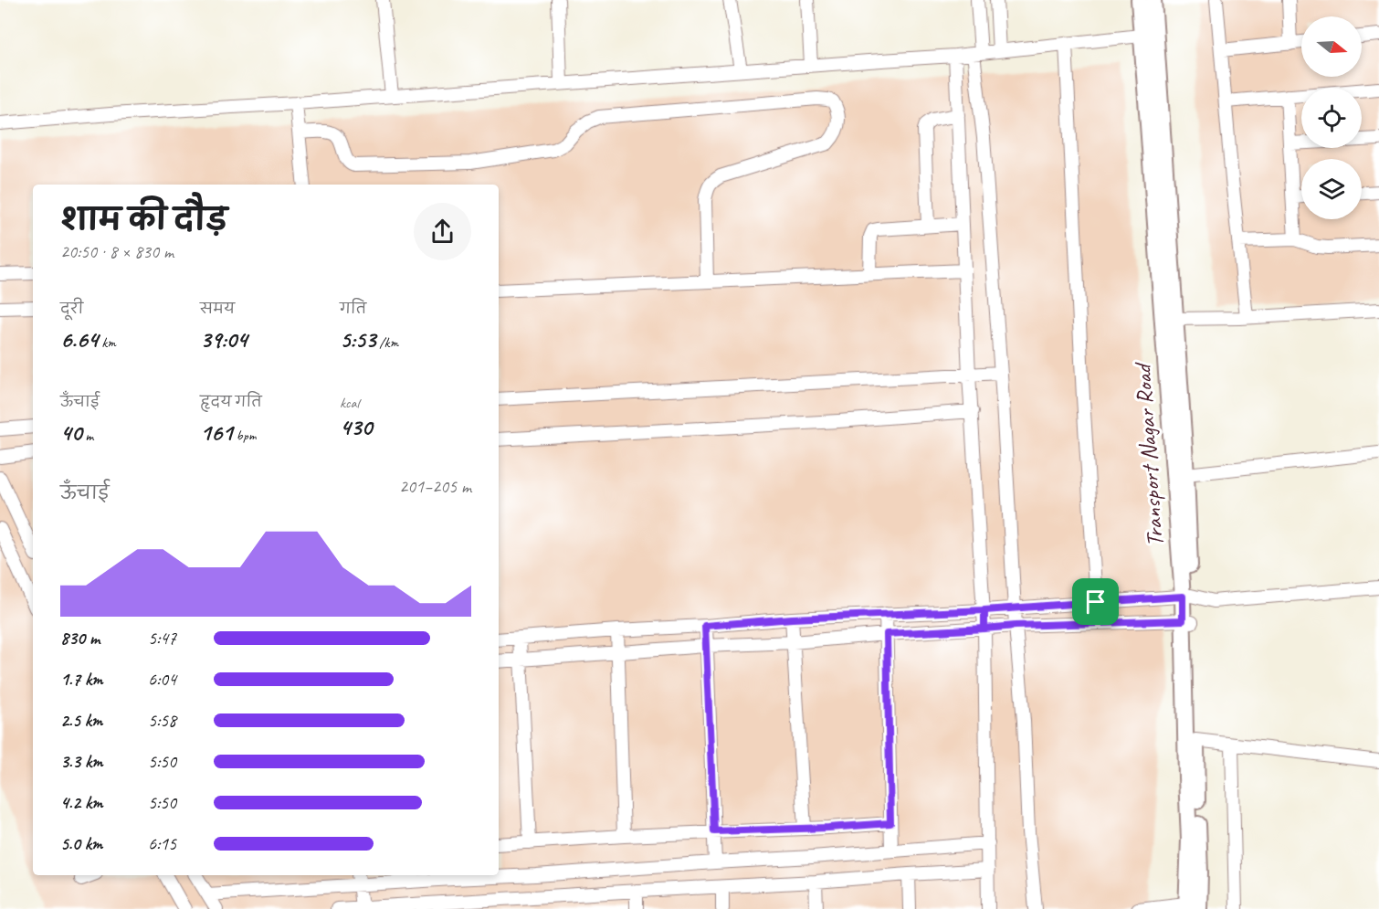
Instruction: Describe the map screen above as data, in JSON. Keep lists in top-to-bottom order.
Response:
{
  "streets": {
    "main road": ["Transport Nagar Road"]
  },
  "north": "right",
  "page": {
    "heading": ["शाम की दौड़", "20:50 · 8 × 830 m"],
    "stats": [
      ["दूरी", "6.64 km"],
      ["समय", "39:04"],
      ["गति", "5:53 /km"],
      ["ऊँचाई", "40 m"],
      ["हृदय गति", "161 bpm"],
      ["kcal", "430"]
    ],
    "chart": ["ऊँचाई", "201–205 m"],
    "list": [
      {
        "name": "830 m",
        "note": "5:47"
      },
      {
        "name": "1.7 km",
        "note": "6:04"
      },
      {
        "name": "2.5 km",
        "note": "5:58"
      },
      {
        "name": "3.3 km",
        "note": "5:50"
      },
      {
        "name": "4.2 km",
        "note": "5:50"
      },
      {
        "name": "5.0 km",
        "note": "6:15"
      }
    ]
  }
}
